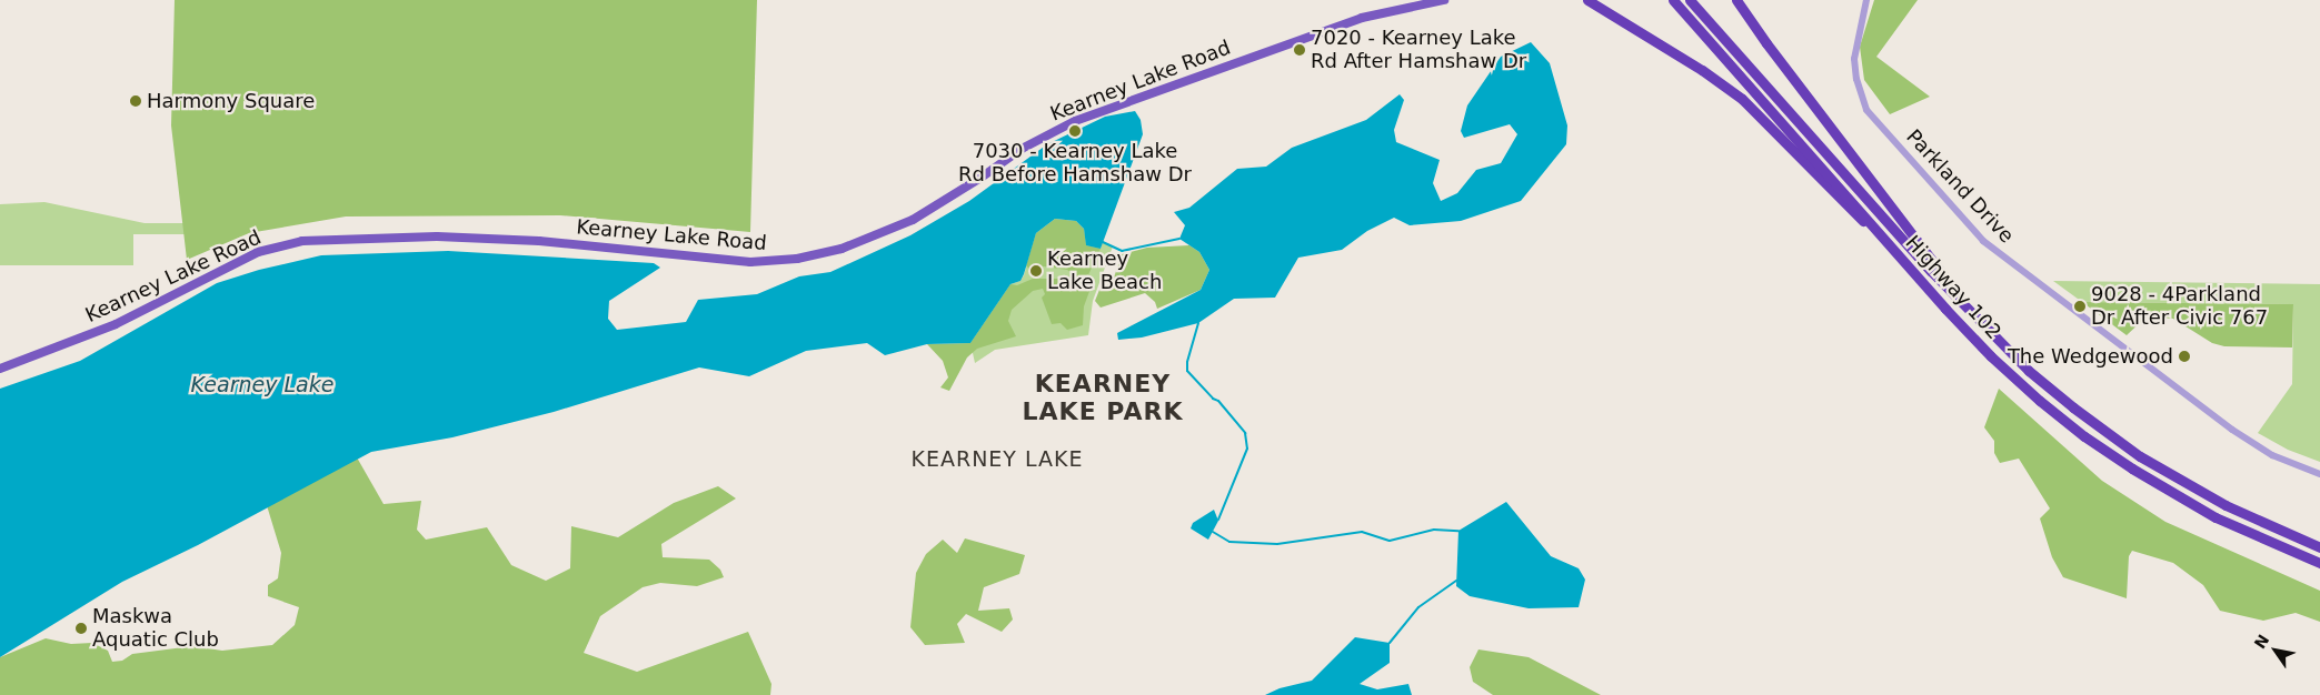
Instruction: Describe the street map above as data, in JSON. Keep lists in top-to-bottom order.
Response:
{
  "streets": {
    "highway": ["Highway 102"],
    "main road": ["Kearney Lake Road"],
    "street": ["Parkland Drive"]
  },
  "districts": ["KEARNEY LAKE PARK", "KEARNEY LAKE"],
  "water": ["Kearney Lake"],
  "places": [
    "7020 - Kearney Lake Rd After Hamshaw Dr",
    "Harmony Square",
    "7030 - Kearney Lake Rd Before Hamshaw Dr",
    "Kearney Lake Beach",
    "9028 - 4Parkland Dr After Civic 767",
    "The Wedgewood",
    "Maskwa Aquatic Club"
  ],
  "north": "top left"
}
